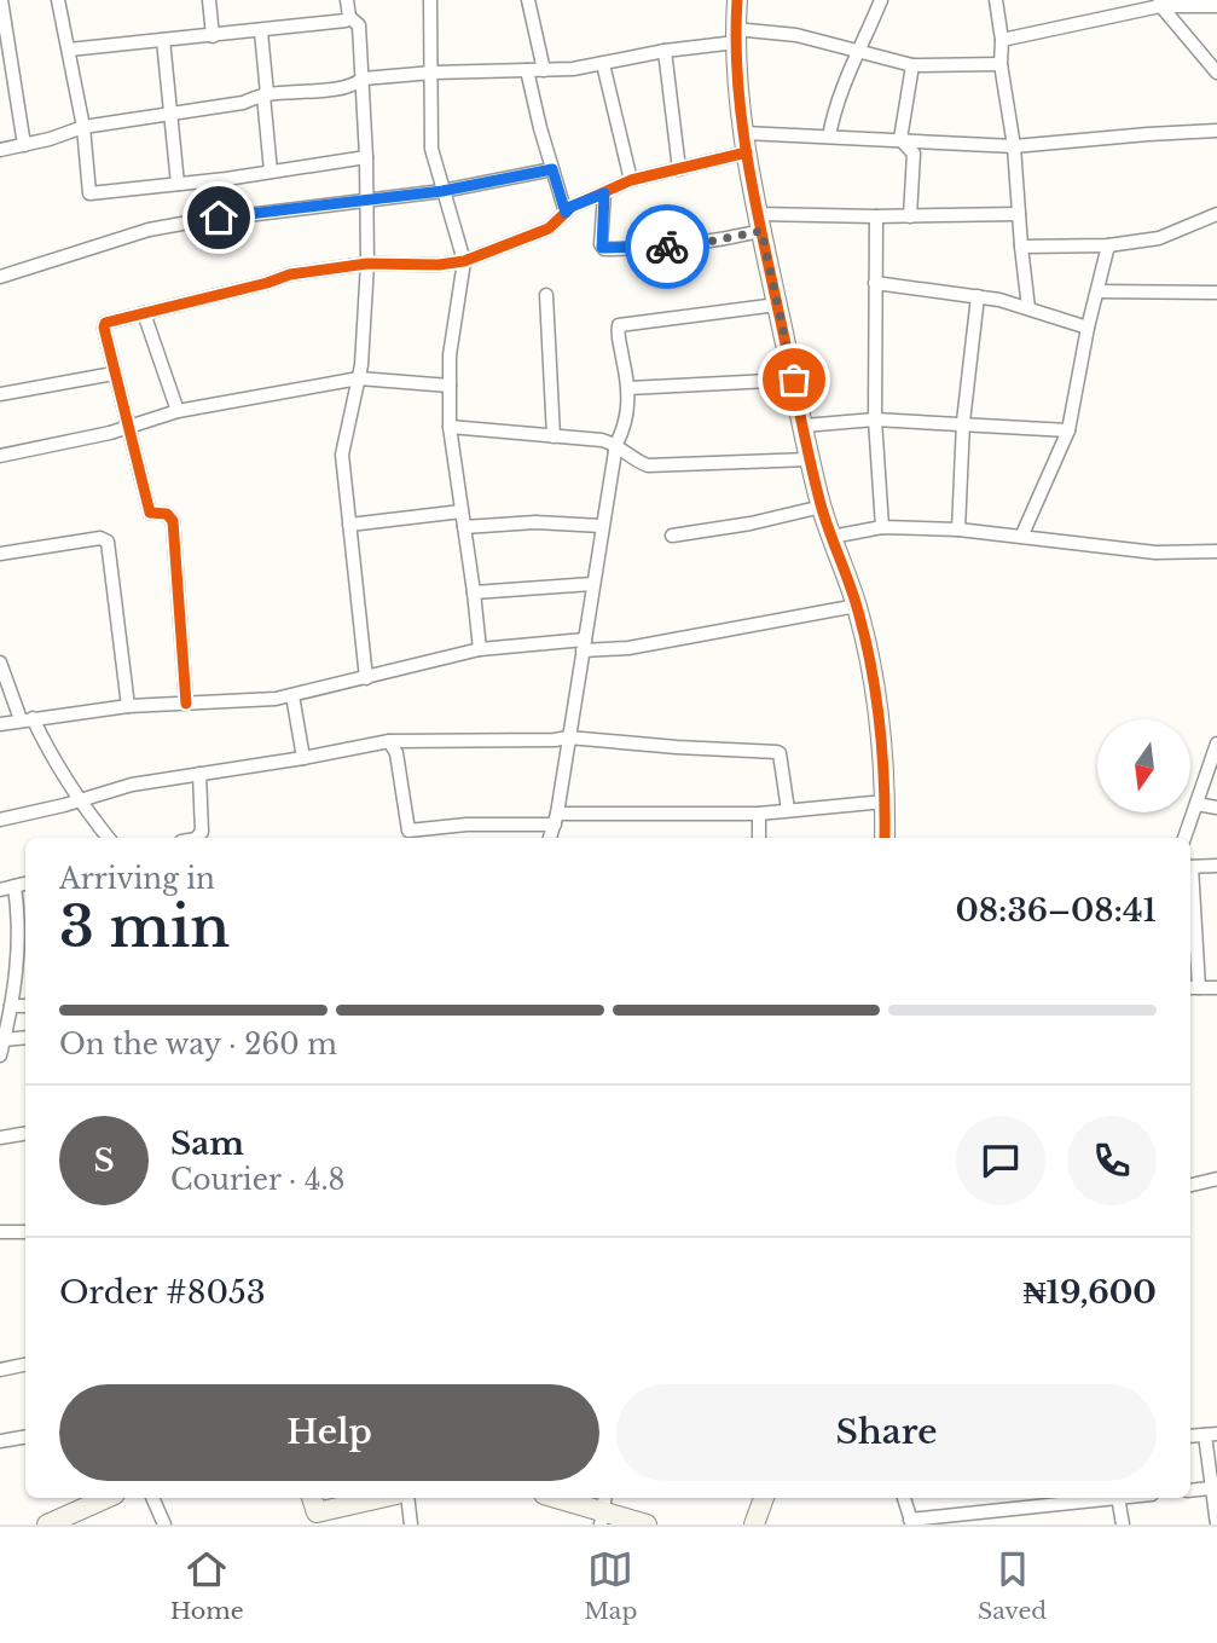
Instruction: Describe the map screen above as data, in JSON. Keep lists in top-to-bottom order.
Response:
{
  "north": "bottom",
  "page": {
    "heading": ["3 min", "Arriving in", "08:36–08:41"],
    "panel": [
      "Sam",
      "Courier · 4.8",
      "Order #8053",
      "₦19,600"
    ],
    "bar": "On the way · 260 m",
    "round": "S",
    "buttons": ["Help", "Share"],
    "tabs": ["Home", "Map", "Saved"]
  }
}
